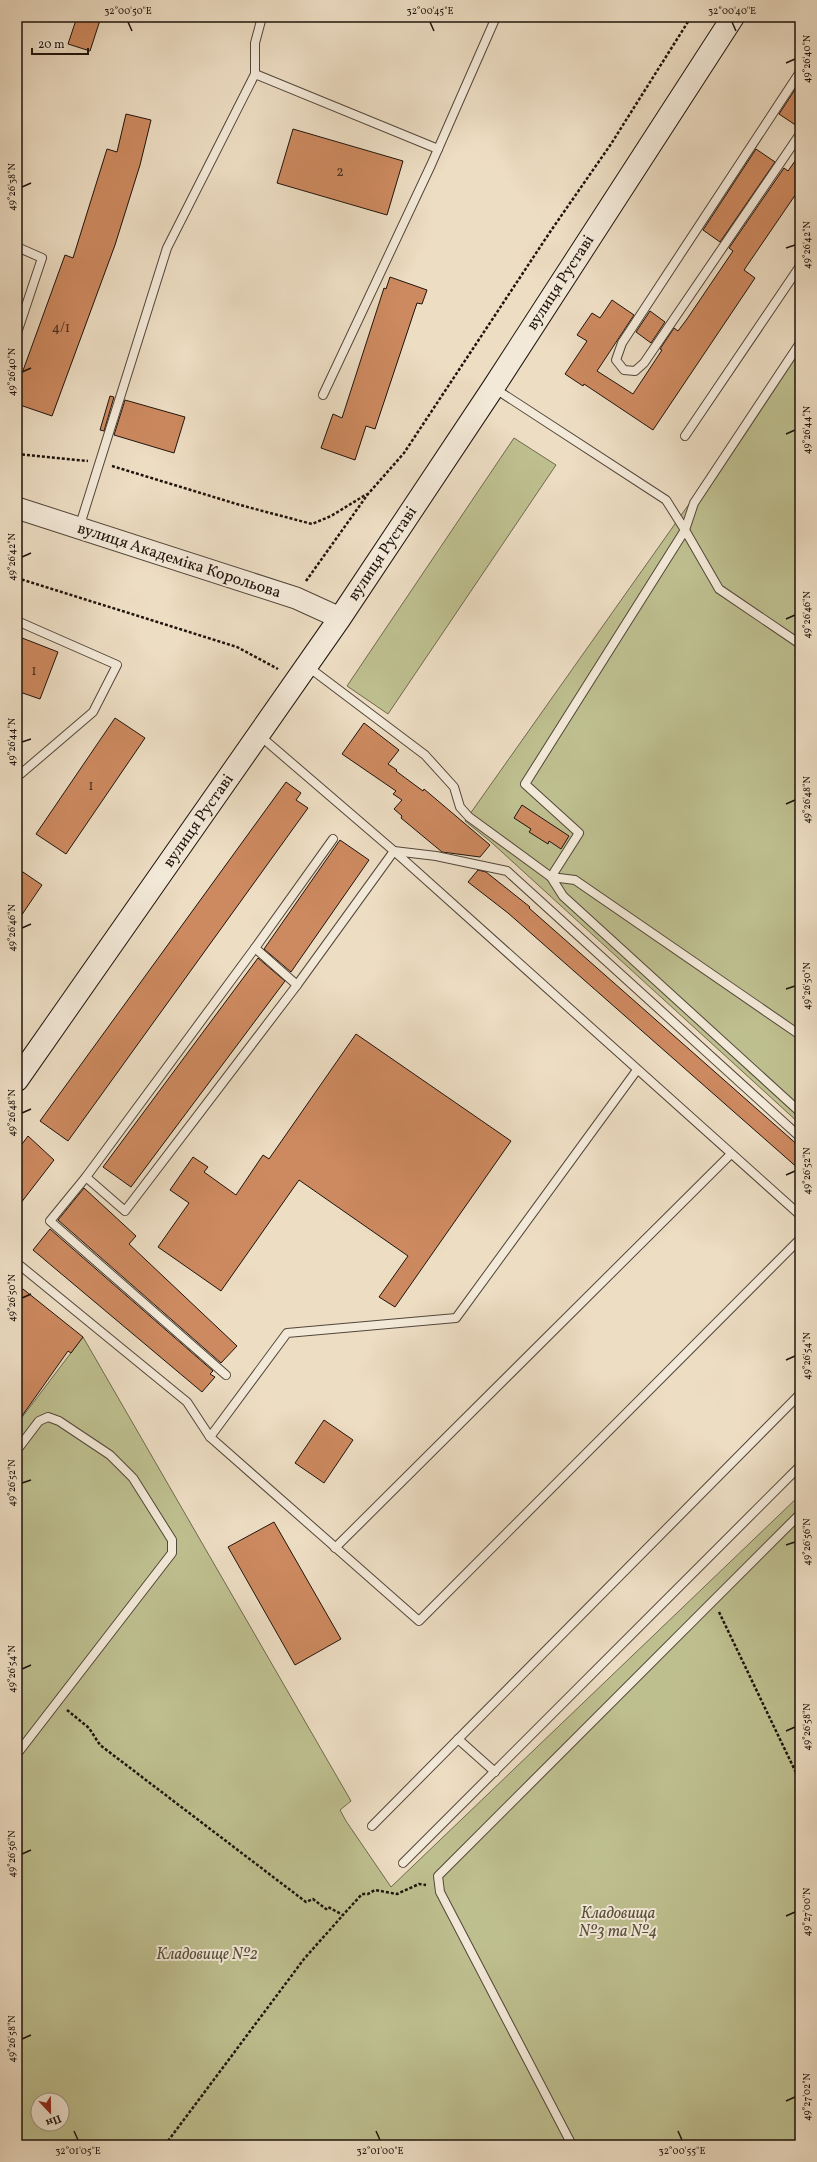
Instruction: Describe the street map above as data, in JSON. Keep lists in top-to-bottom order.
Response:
{
  "streets": {
    "main road": ["вулиця Руставі"],
    "street": ["вулиця Академіка Корольова"]
  },
  "crossings": [
    ["вулиця Руставі", "вулиця Академіка Корольова"]
  ],
  "parks": ["Кладовища №3 та №4", "Кладовище №2"],
  "house_numbers": [
    "2",
    "4/1",
    "1",
    "1"
  ],
  "scale_bar": "20 m",
  "north": "bottom",
  "coordinates": [
    "32°00'50\"E",
    "32°00'45\"E",
    "32°00'40\"E",
    "49°26'40\"N",
    "49°26'38\"N",
    "49°26'42\"N",
    "49°26'44\"N",
    "49°26'46\"N",
    "49°26'48\"N",
    "49°26'50\"N",
    "49°26'52\"N",
    "49°26'54\"N",
    "49°26'56\"N",
    "49°26'58\"N",
    "49°27'00\"N",
    "49°27'02\"N",
    "32°01'05\"E",
    "32°01'00\"E",
    "32°00'55\"E"
  ]
}
